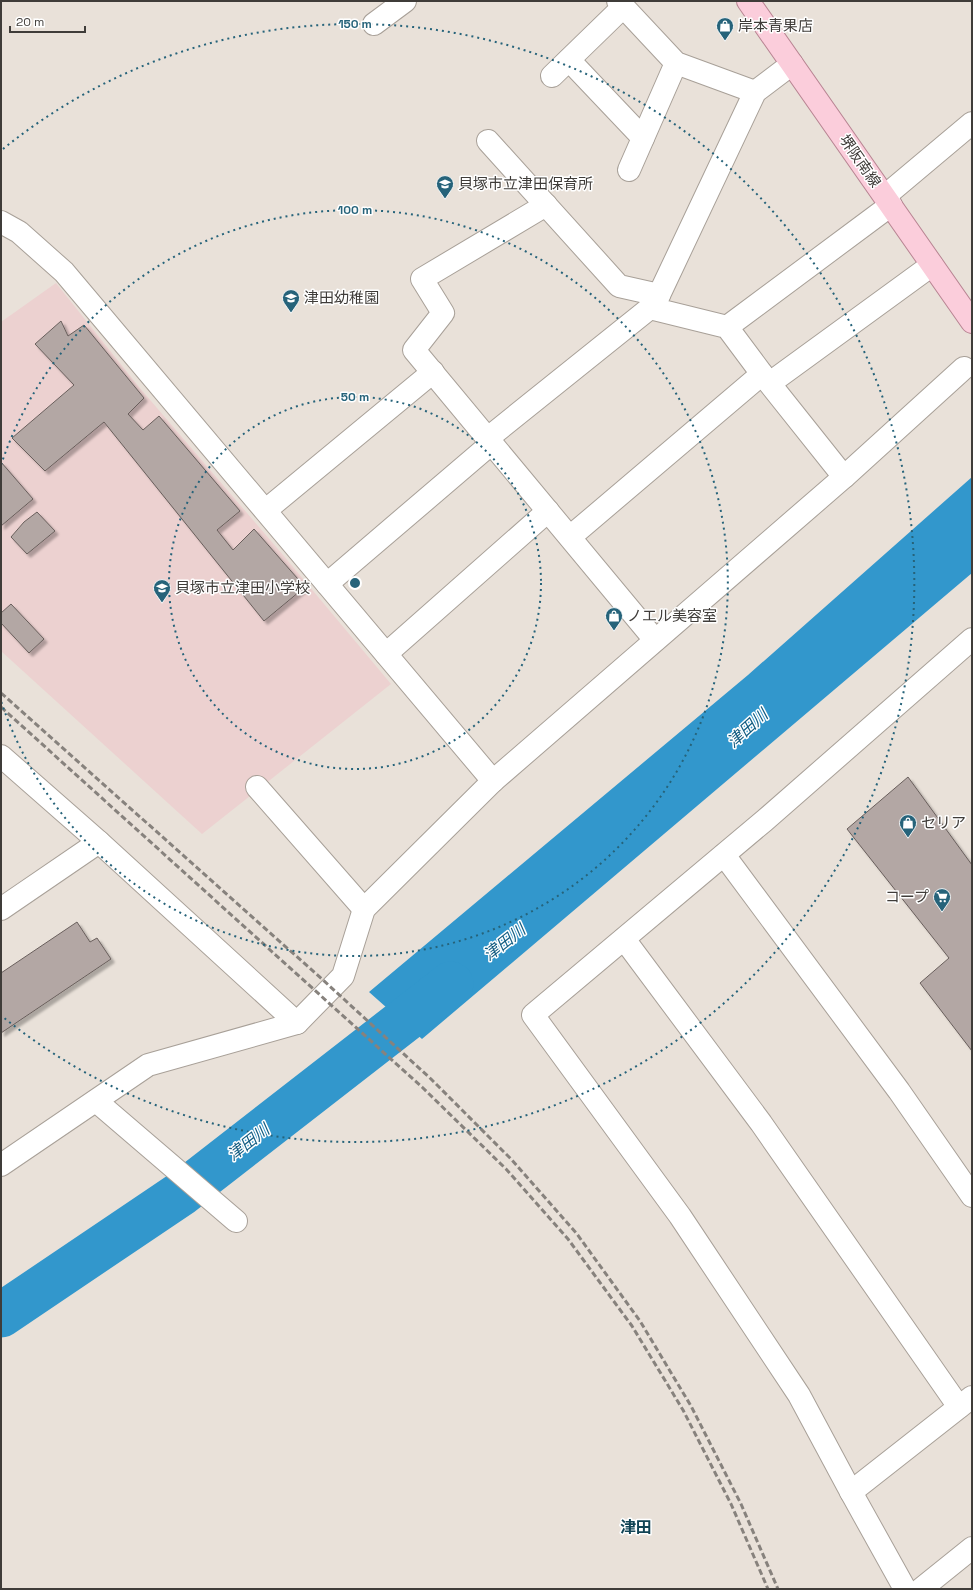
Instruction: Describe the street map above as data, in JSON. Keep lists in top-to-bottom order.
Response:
{
  "streets": {
    "main road": ["堺阪南線"]
  },
  "districts": ["津田"],
  "water": ["津田川"],
  "places": {
    "shop": ["岸本青果店", "ノエル美容室", "セリア"],
    "school or university": ["貝塚市立津田保育所", "津田幼稚園", "貝塚市立津田小学校"],
    "supermarket": ["コープ"]
  },
  "scale_bar": "20 m",
  "rings": ["150 m", "100 m", "50 m"]
}
